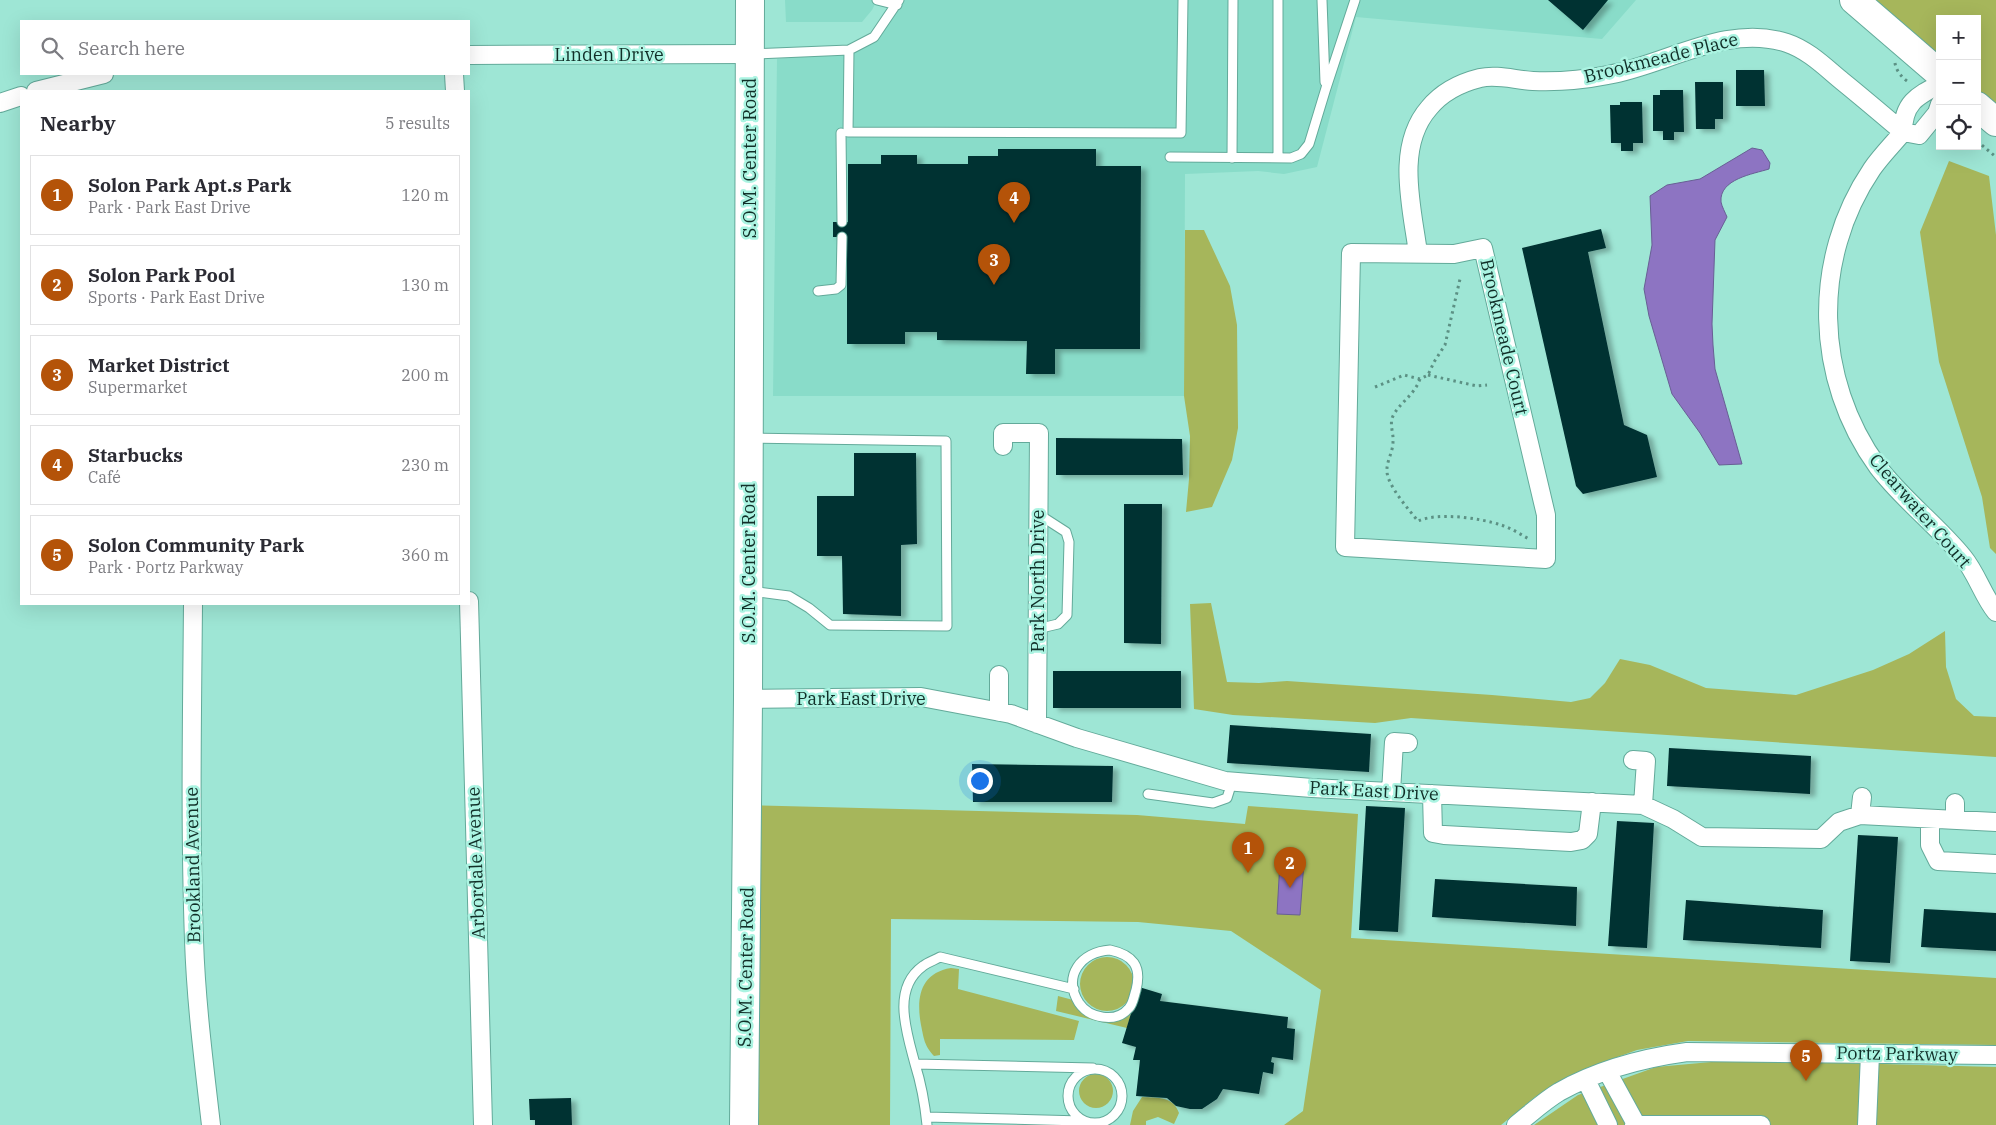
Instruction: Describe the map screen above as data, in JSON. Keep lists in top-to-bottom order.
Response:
{
  "streets": {
    "main road": ["S.O.M. Center Road"],
    "street": [
      "Linden Drive",
      "Brookmeade Place",
      "Brookmeade Court",
      "Clearwater Court",
      "Park North Drive",
      "Park East Drive",
      "Arbordale Avenue",
      "Brookland Avenue",
      "Portz Parkway"
    ]
  },
  "crossings": [
    ["Linden Drive", "S.O.M. Center Road"],
    ["Brookmeade Place", "Brookmeade Court"],
    ["Brookmeade Place", "Clearwater Court"],
    ["S.O.M. Center Road", "Park East Drive"],
    ["Park North Drive", "Park East Drive"]
  ],
  "page": {
    "map_buttons": ["+", "−"],
    "search": "Search here",
    "heading": ["Nearby", "5 results"],
    "list": [
      {
        "mark": "1",
        "name": "Solon Park Apt.s Park",
        "note": "Park · Park East Drive",
        "value": "120 m"
      },
      {
        "mark": "2",
        "name": "Solon Park Pool",
        "note": "Sports · Park East Drive",
        "value": "130 m"
      },
      {
        "mark": "3",
        "name": "Market District",
        "note": "Supermarket",
        "value": "200 m"
      },
      {
        "mark": "4",
        "name": "Starbucks",
        "note": "Café",
        "value": "230 m"
      },
      {
        "mark": "5",
        "name": "Solon Community Park",
        "note": "Park · Portz Parkway",
        "value": "360 m"
      }
    ],
    "pins": [
      "4",
      "3",
      "1",
      "2",
      "5"
    ]
  }
}
